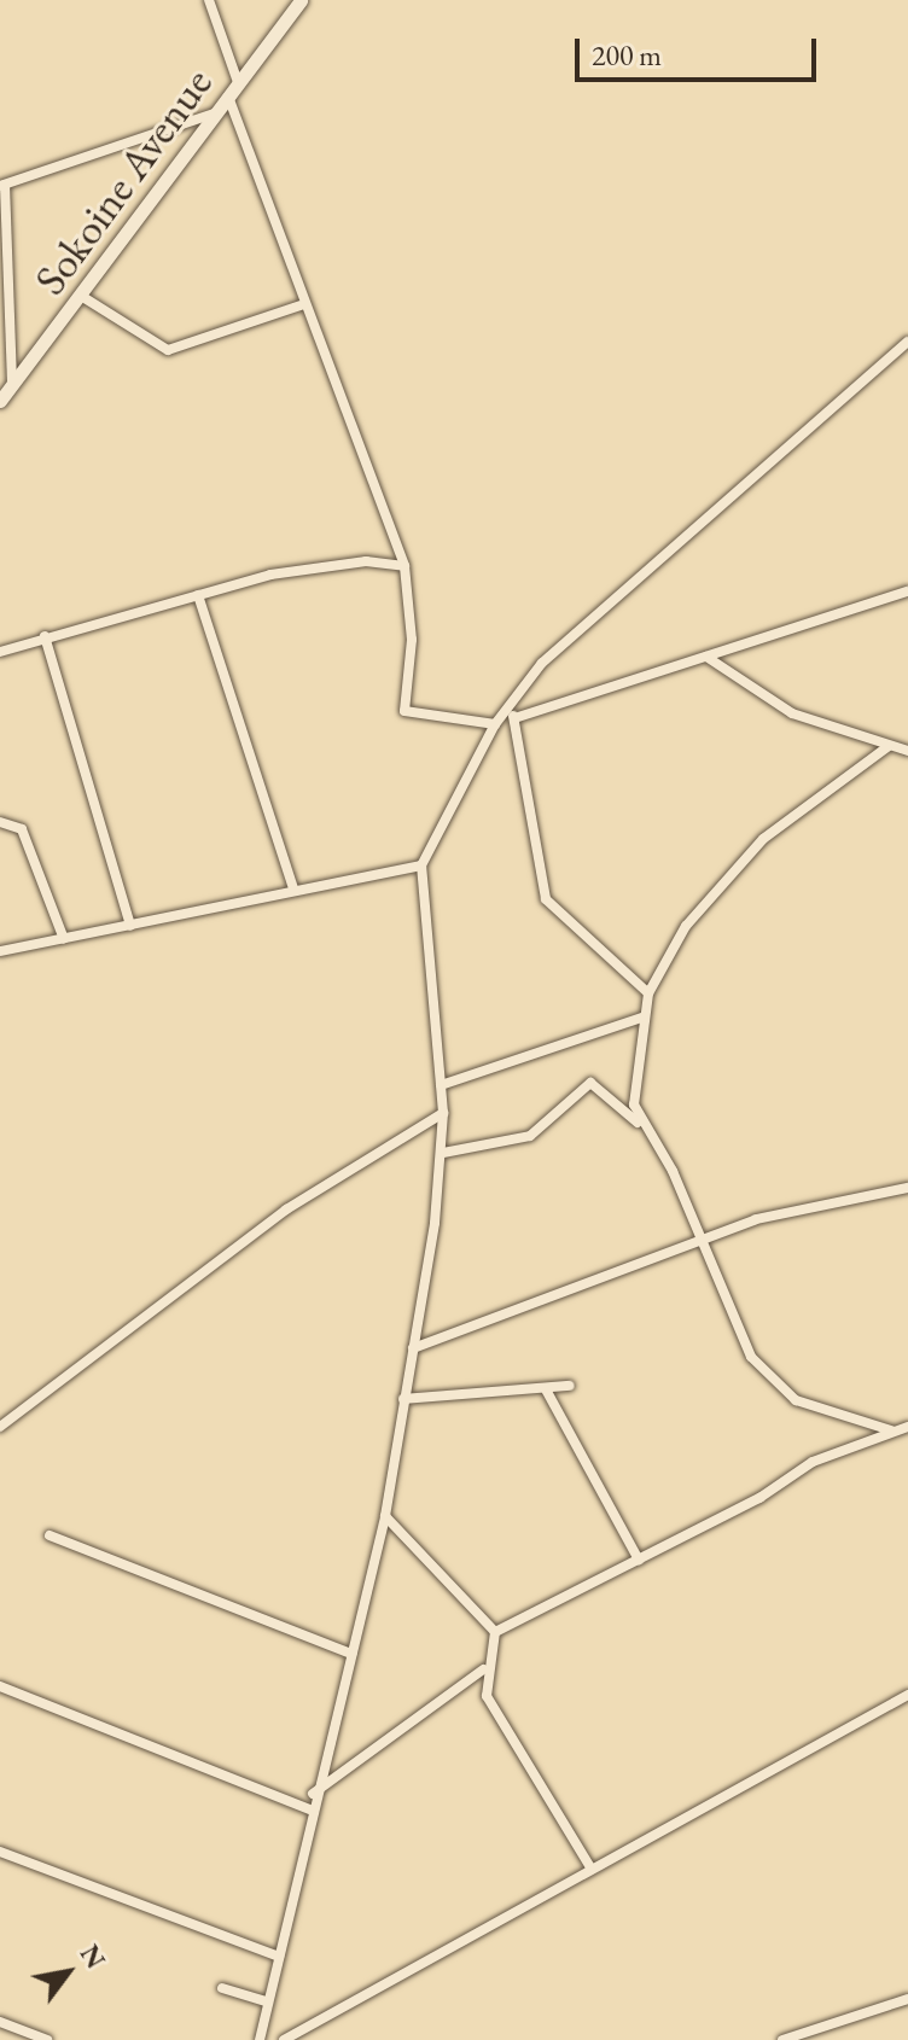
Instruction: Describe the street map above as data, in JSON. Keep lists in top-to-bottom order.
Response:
{
  "streets": {
    "street": ["Sokoine Avenue"]
  },
  "scale_bar": "200 m",
  "north": "top right"
}
